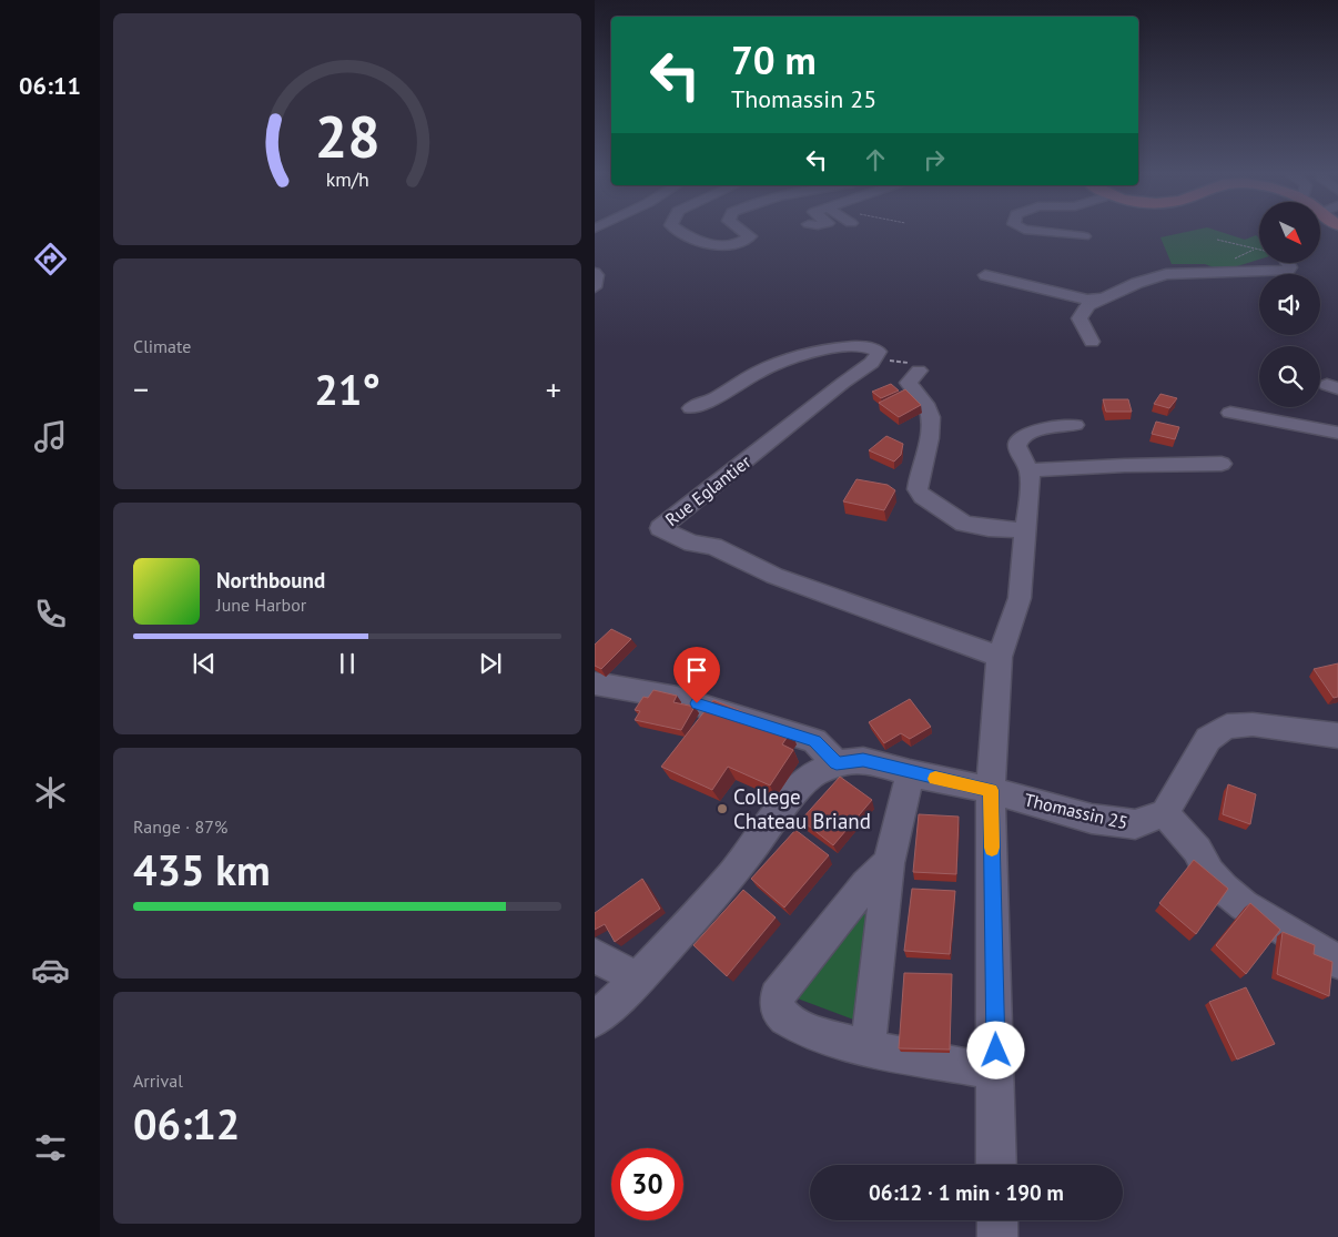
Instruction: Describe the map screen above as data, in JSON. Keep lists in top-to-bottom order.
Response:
{
  "streets": {
    "street": ["Rue Eglantier", "Thomassin 25"]
  },
  "places": ["College Chateau Briand"],
  "north": "bottom right",
  "page": {
    "tabs": "06:11",
    "turn": ["70 m", "Thomassin 25"],
    "tile": [
      "Climate",
      ["Range · 87%", "435 km"],
      ["Arrival", "06:12"]
    ],
    "heat": ["−", "21°", "+"],
    "song": ["Northbound", "June Harbor"],
    "limit": "30",
    "trip": "06:12 · 1 min · 190 m",
    "gauge": ["28", "km/h"]
  }
}
